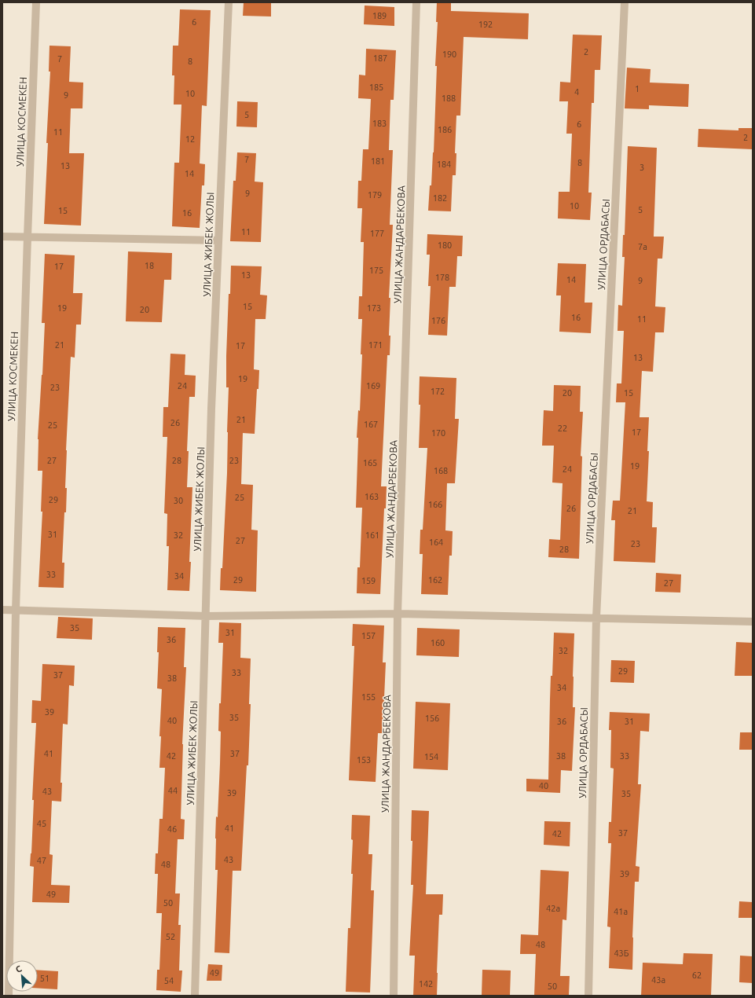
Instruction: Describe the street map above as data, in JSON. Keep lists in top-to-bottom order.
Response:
{
  "streets": {
    "street": [
      "УЛИЦА КОСМЕКЕН",
      "УЛИЦА ЖИБЕК ЖОЛЫ",
      "УЛИЦА ЖАНДАРБЕКОВА",
      "УЛИЦА ОРДАБАСЫ"
    ]
  },
  "house_numbers": [
    "189",
    "6",
    "192",
    "2",
    "190",
    "187",
    "7",
    "8",
    "185",
    "1",
    "4",
    "10",
    "9",
    "188",
    "5",
    "183",
    "6",
    "186",
    "11",
    "2",
    "12",
    "7",
    "181",
    "8",
    "184",
    "13",
    "3",
    "14",
    "9",
    "179",
    "182",
    "10",
    "5",
    "15",
    "16",
    "11",
    "177",
    "180",
    "7а",
    "18",
    "17",
    "175",
    "13",
    "178",
    "14",
    "9",
    "15",
    "19",
    "173",
    "20",
    "16",
    "11",
    "176",
    "21",
    "171",
    "17",
    "13",
    "19",
    "24",
    "169",
    "23",
    "172",
    "20",
    "15",
    "21",
    "26",
    "167",
    "25",
    "22",
    "17",
    "170",
    "27",
    "28",
    "23",
    "165",
    "19",
    "24",
    "168",
    "163",
    "25",
    "29",
    "30",
    "166",
    "26",
    "21",
    "31",
    "32",
    "161",
    "27",
    "164",
    "23",
    "28",
    "33",
    "34",
    "29",
    "162",
    "159",
    "27",
    "35",
    "31",
    "157",
    "36",
    "160",
    "32",
    "29",
    "33",
    "37",
    "38",
    "34",
    "155",
    "39",
    "35",
    "156",
    "40",
    "36",
    "31",
    "41",
    "37",
    "42",
    "38",
    "33",
    "154",
    "153",
    "40",
    "44",
    "43",
    "39",
    "35",
    "45",
    "41",
    "46",
    "37",
    "42",
    "43",
    "47",
    "48",
    "39",
    "49",
    "50",
    "42а",
    "41а",
    "52",
    "48",
    "43Б",
    "49",
    "62",
    "51",
    "43а",
    "54",
    "142",
    "50"
  ],
  "north": "top left"
}
